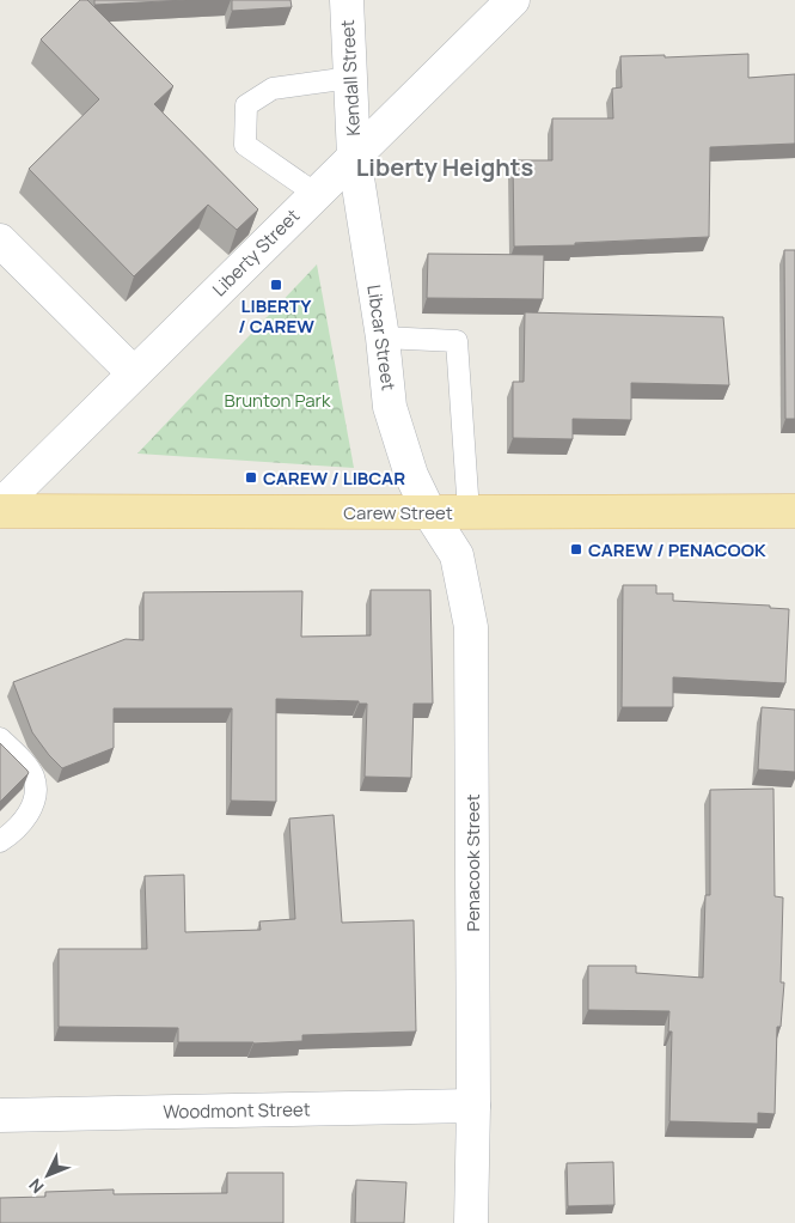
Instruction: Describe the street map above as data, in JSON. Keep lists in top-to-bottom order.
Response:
{
  "streets": {
    "main road": ["Carew Street"],
    "street": [
      "Kendall Street",
      "Liberty Street",
      "Libcar Street",
      "Penacook Street",
      "Woodmont Street"
    ]
  },
  "crossings": [
    ["Kendall Street", "Liberty Street"],
    ["Kendall Street", "Libcar Street"],
    ["Liberty Street", "Libcar Street"],
    ["Libcar Street", "Carew Street"],
    ["Libcar Street", "Penacook Street"],
    ["Carew Street", "Penacook Street"],
    ["Penacook Street", "Woodmont Street"]
  ],
  "districts": ["Liberty Heights"],
  "parks": ["Brunton Park"],
  "places": {
    "transit": ["LIBERTY / CAREW", "CAREW / LIBCAR", "CAREW / PENACOOK"]
  },
  "north": "bottom left"
}
